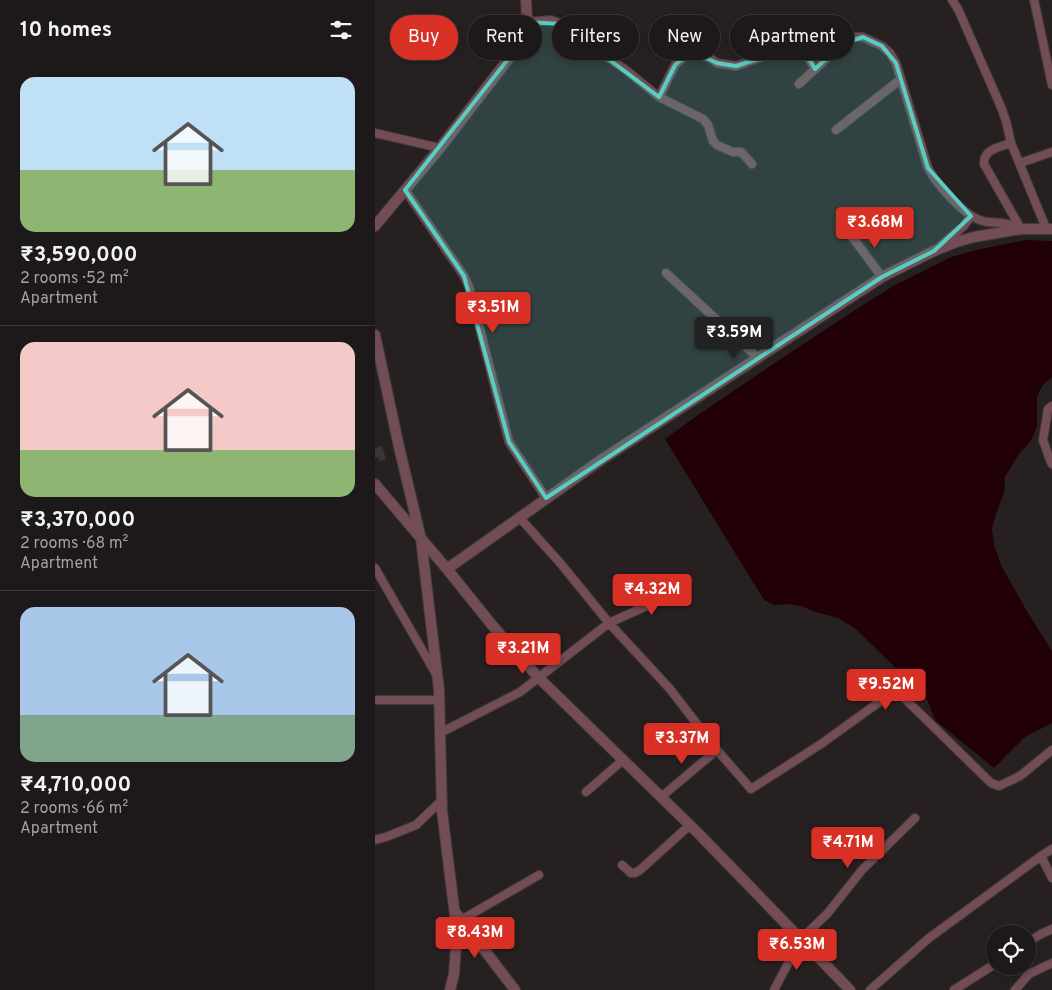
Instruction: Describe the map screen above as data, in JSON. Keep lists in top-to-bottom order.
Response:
{
  "page": {
    "heading": "10 homes",
    "chip": [
      "Buy",
      "Rent",
      "Filters",
      "New",
      "Apartment"
    ],
    "list": [
      {
        "name": "₹3,590,000",
        "note": "2 rooms · 52 m² · Apartment"
      },
      {
        "name": "₹3,370,000",
        "note": "2 rooms · 68 m² · Apartment"
      },
      {
        "name": "₹4,710,000",
        "note": "2 rooms · 66 m² · Apartment"
      }
    ],
    "price": [
      "₹3.68M",
      "₹3.51M",
      "₹3.59M",
      "₹4.32M",
      "₹3.21M",
      "₹9.52M",
      "₹3.37M",
      "₹4.71M",
      "₹8.43M",
      "₹6.53M"
    ]
  }
}
